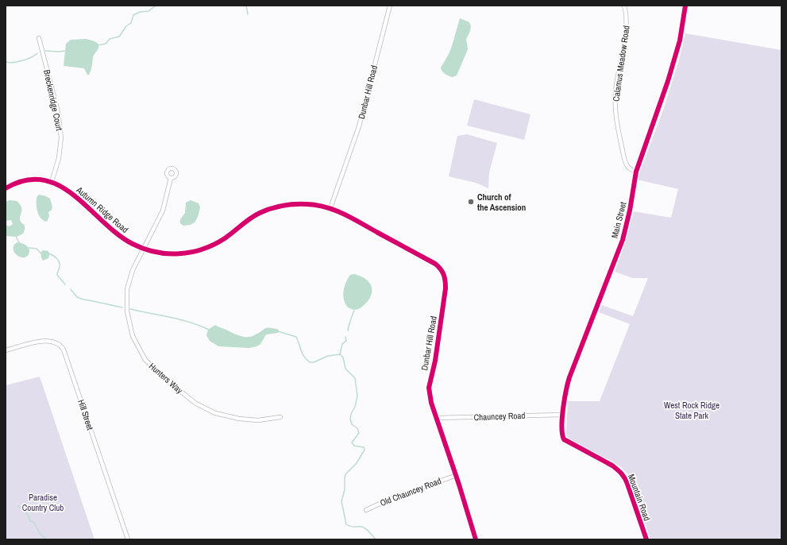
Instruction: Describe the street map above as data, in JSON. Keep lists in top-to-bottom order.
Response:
{
  "streets": {
    "street": [
      "Calamus Meadow Road",
      "Dunbar Hill Road",
      "Breckenridge Court",
      "Autumn Ridge Road",
      "Main Street",
      "Hunters Way",
      "Hill Street",
      "Chauncey Road",
      "Old Chauncey Road",
      "Mountain Road"
    ]
  },
  "crossings": [
    ["Calamus Meadow Road", "Main Street"],
    ["Dunbar Hill Road", "Autumn Ridge Road"],
    ["Dunbar Hill Road", "Chauncey Road"],
    ["Dunbar Hill Road", "Old Chauncey Road"],
    ["Breckenridge Court", "Autumn Ridge Road"],
    ["Autumn Ridge Road", "Hunters Way"],
    ["Main Street", "Chauncey Road"],
    ["Main Street", "Mountain Road"]
  ],
  "parks": ["West Rock Ridge State Park", "Paradise Country Club"],
  "places": ["Church of the Ascension"]
}
